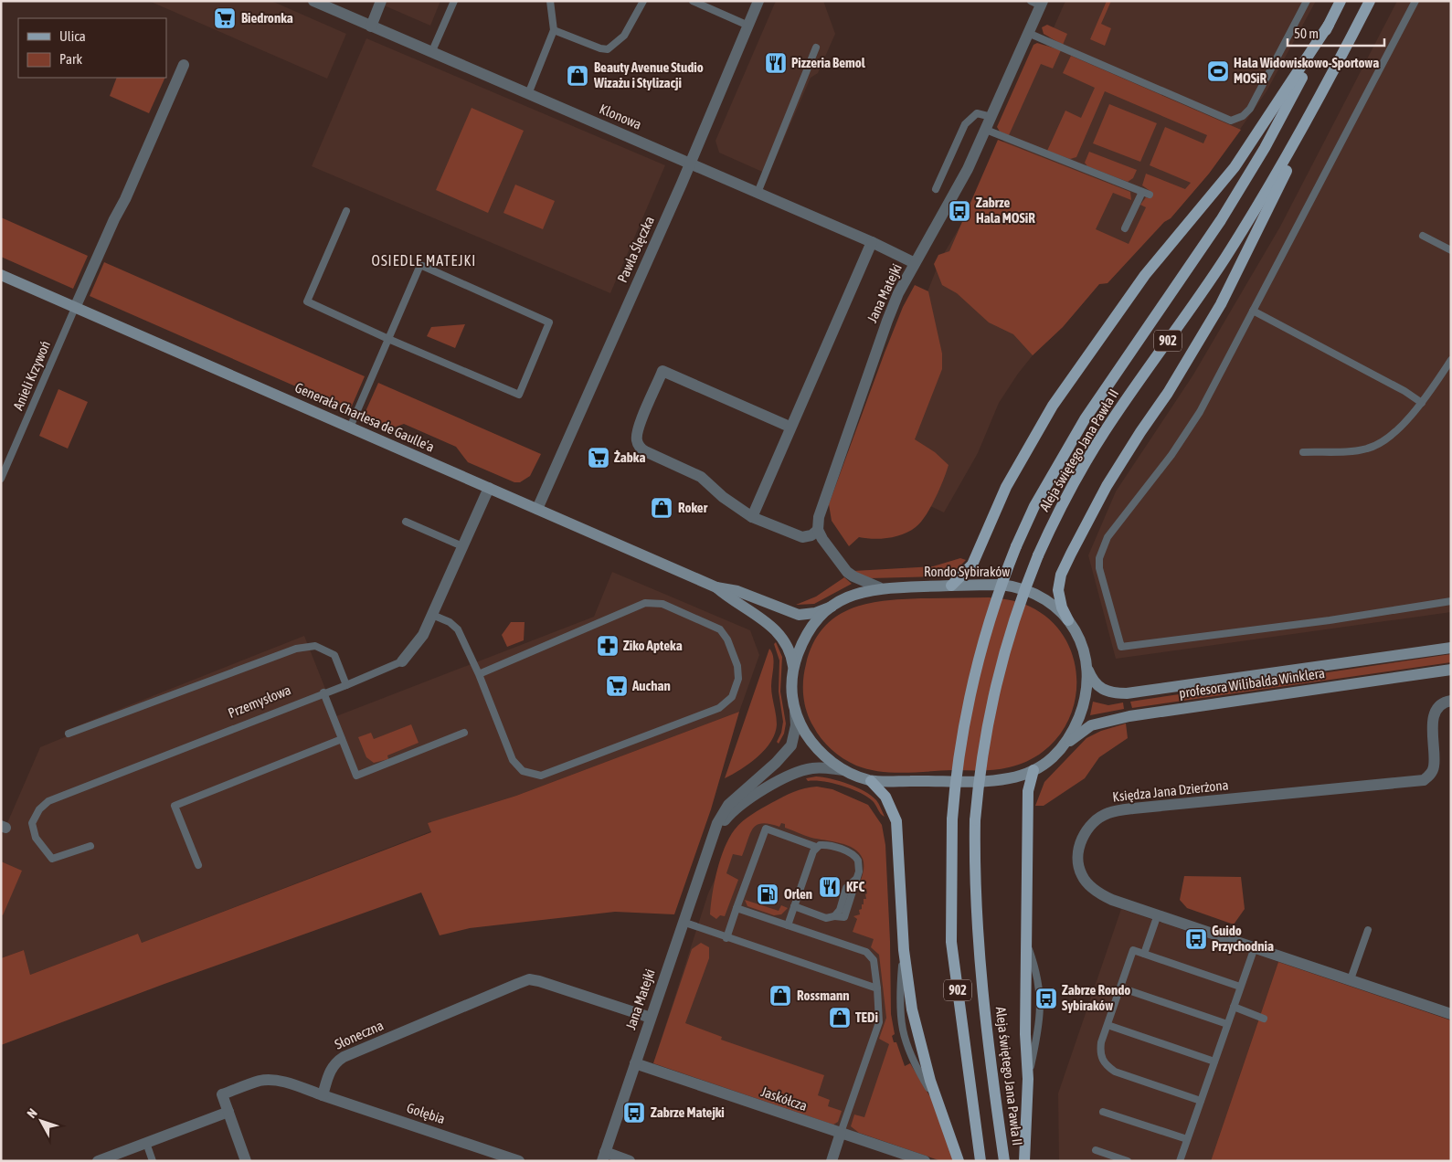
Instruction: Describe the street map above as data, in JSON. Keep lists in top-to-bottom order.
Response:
{
  "streets": {
    "main road": [
      "902",
      "Generała Charlesa de Gaulle'a",
      "Aleja świętego Jana Pawła II",
      "Rondo Sybiraków",
      "profesora Wilibalda Winklera"
    ],
    "street": [
      "Klonowa",
      "Pawła Ślęczka",
      "Jana Matejki",
      "Przemysłowa",
      "Księdza Jana Dzierżona",
      "Słoneczna",
      "Jaskółcza",
      "Gołębia"
    ],
    "lane": ["Anieli Krzywoń"]
  },
  "crossings": [
    ["Klonowa", "Pawła Ślęczka"],
    ["Klonowa", "Jana Matejki"],
    ["Pawła Ślęczka", "Generała Charlesa de Gaulle'a"],
    ["Jana Matejki", "Rondo Sybiraków"],
    ["Jana Matejki", "Słoneczna"],
    ["Jana Matejki", "Jaskółcza"],
    ["Anieli Krzywoń", "Generała Charlesa de Gaulle'a"],
    ["Generała Charlesa de Gaulle'a", "Rondo Sybiraków"],
    ["Generała Charlesa de Gaulle'a", "Przemysłowa"],
    ["Rondo Sybiraków", "profesora Wilibalda Winklera"],
    ["Słoneczna", "Gołębia"]
  ],
  "districts": ["OSIEDLE MATEJKI"],
  "places": {
    "supermarket": ["Biedronka", "Żabka", "Auchan"],
    "restaurant": ["Pizzeria Bemol", "KFC"],
    "sports": ["Hala Widowiskowo-Sportowa MOSiR"],
    "shop": [
      "Beauty Avenue Studio Wizażu i Stylizacji",
      "Roker",
      "Rossmann",
      "TEDi"
    ],
    "bus stop": [
      "Zabrze Hala MOSiR",
      "Guido Przychodnia",
      "Zabrze Rondo Sybiraków",
      "Zabrze Matejki"
    ],
    "pharmacy": ["Ziko Apteka"],
    "fuel station": ["Orlen"]
  },
  "legend": ["Ulica", "Park"],
  "scale_bar": "50 m",
  "north": "top left"
}
